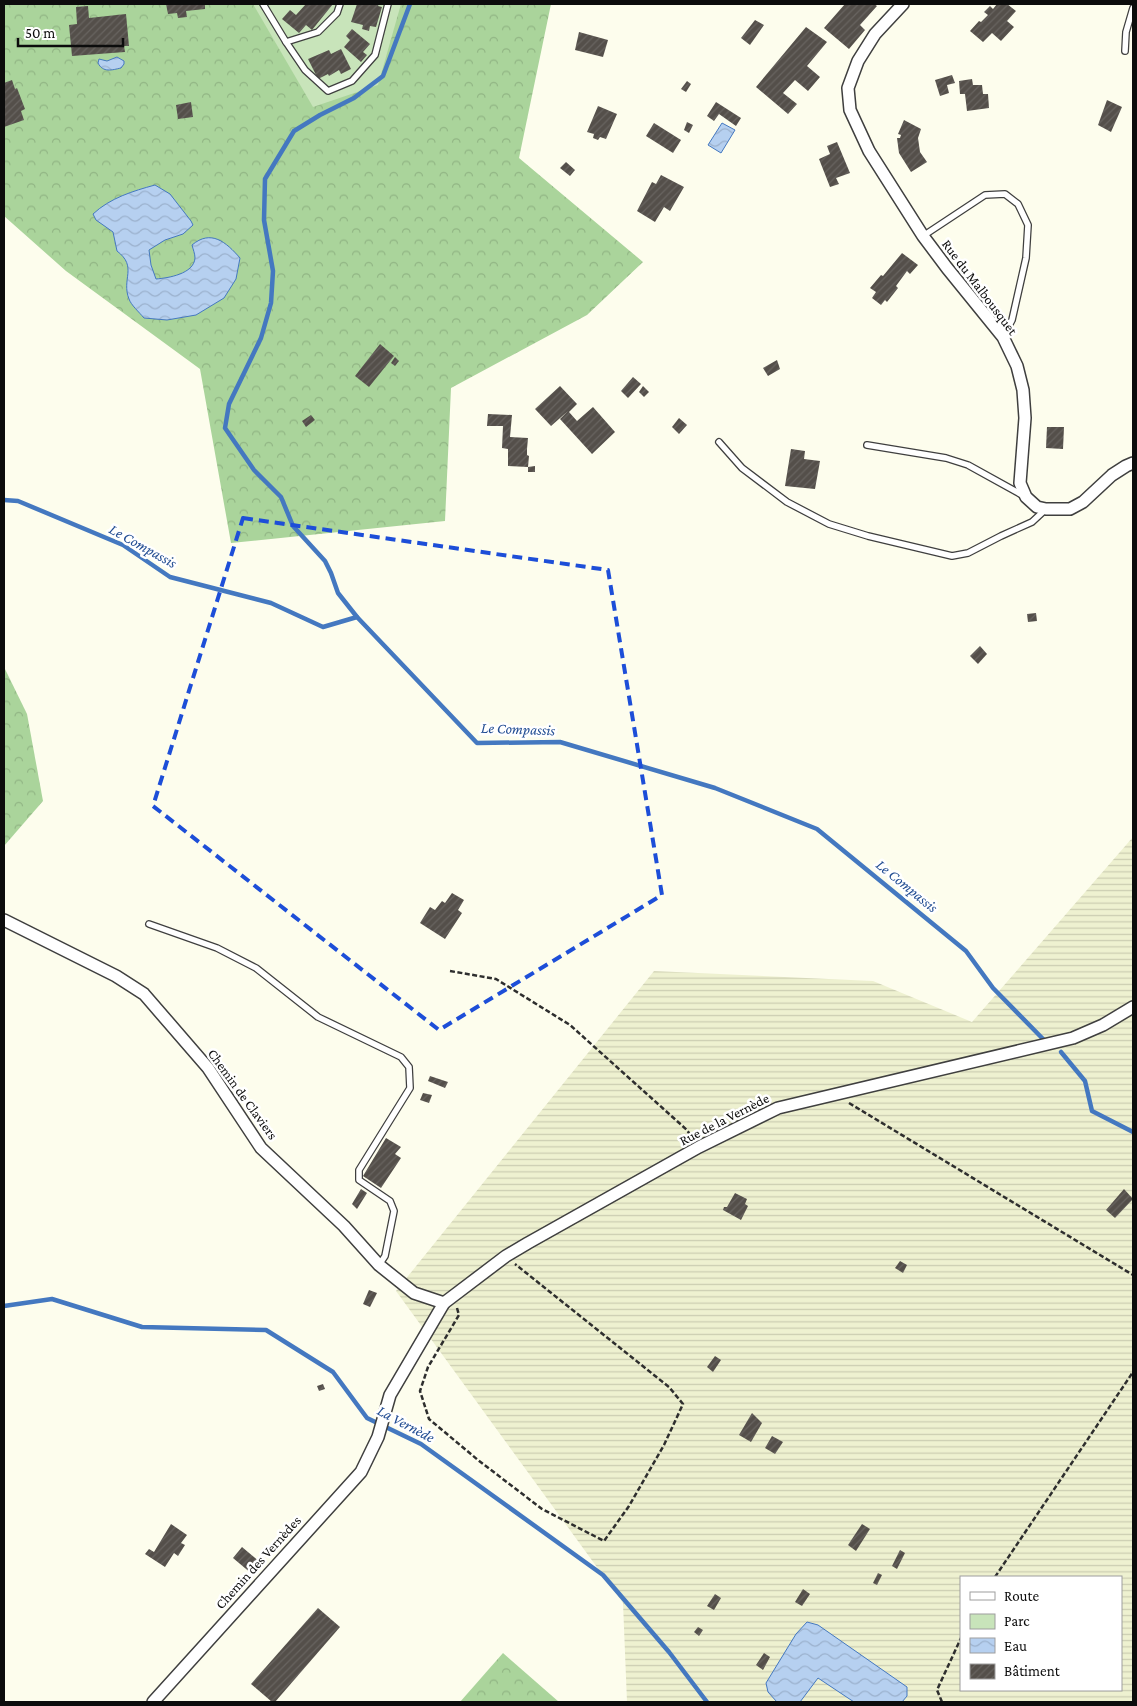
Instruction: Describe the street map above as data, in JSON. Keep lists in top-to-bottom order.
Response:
{
  "streets": {
    "street": [
      "Rue du Malbousquet",
      "Chemin de Claviers",
      "Rue de la Vernède",
      "Chemin des Vernèdes"
    ]
  },
  "crossings": [
    ["Chemin de Claviers", "Rue de la Vernède"],
    ["Chemin de Claviers", "Chemin des Vernèdes"],
    ["Rue de la Vernède", "Chemin des Vernèdes"]
  ],
  "water": ["Le Compassis", "La Vernède"],
  "legend": [
    "Route",
    "Parc",
    "Eau",
    "Bâtiment"
  ],
  "scale_bar": "50 m"
}
